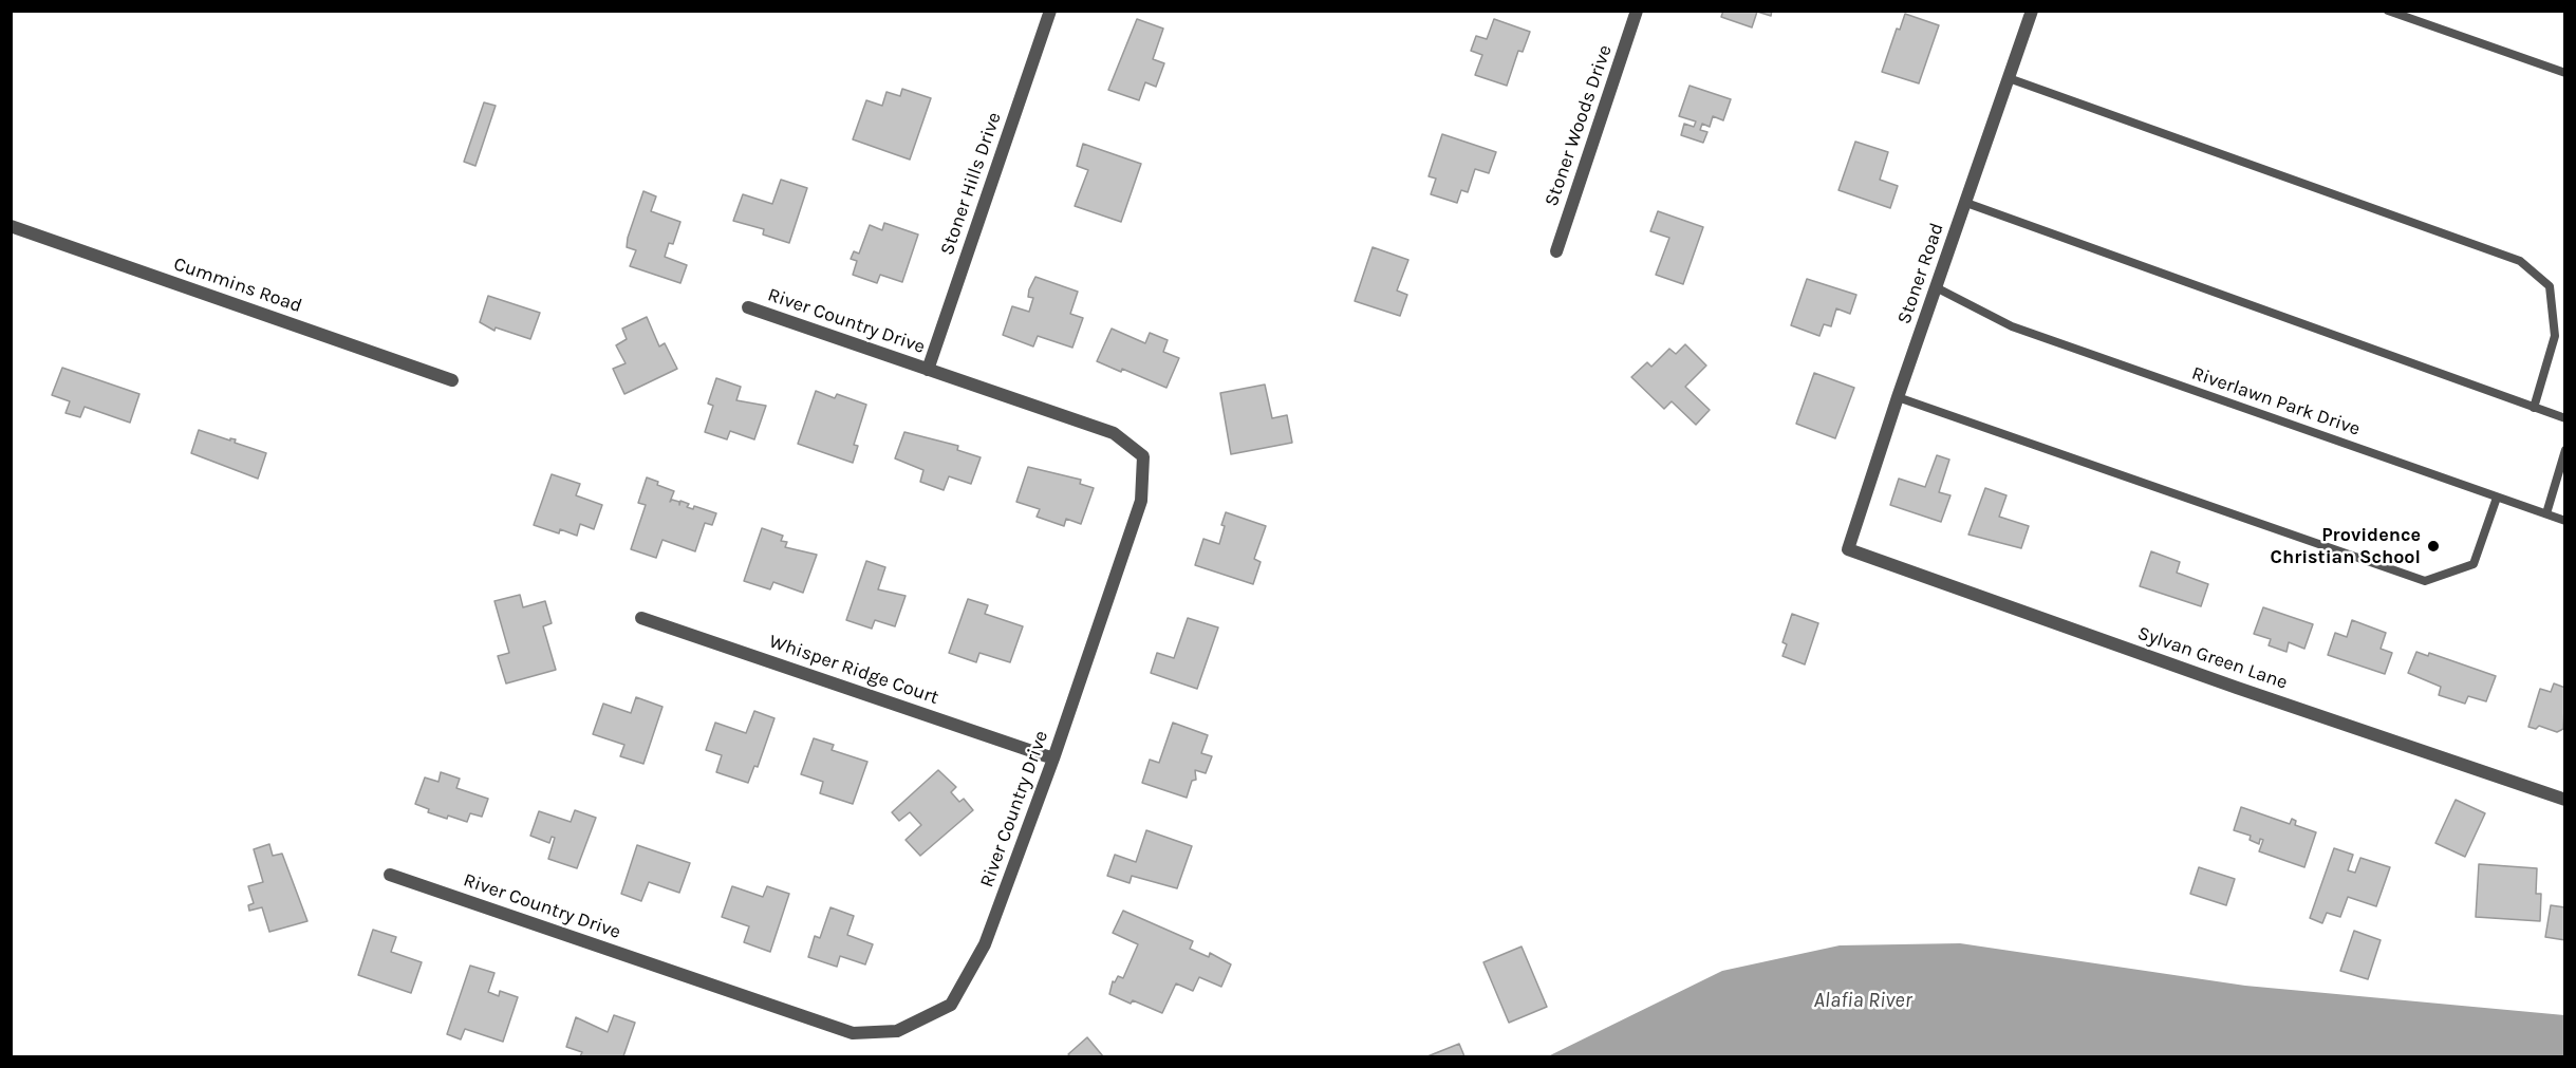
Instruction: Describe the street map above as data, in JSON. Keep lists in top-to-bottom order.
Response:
{
  "streets": {
    "street": [
      "Stoner Woods Drive",
      "Stoner Hills Drive",
      "Stoner Road",
      "Cummins Road",
      "River Country Drive",
      "Sylvan Green Lane",
      "Whisper Ridge Court"
    ],
    "lane": ["Riverlawn Park Drive"]
  },
  "crossings": [
    ["Stoner Hills Drive", "River Country Drive"],
    ["Stoner Road", "Riverlawn Park Drive"],
    ["Stoner Road", "Sylvan Green Lane"],
    ["River Country Drive", "Whisper Ridge Court"]
  ],
  "water": ["Alafia River"],
  "places": ["Providence Christian School"]
}
